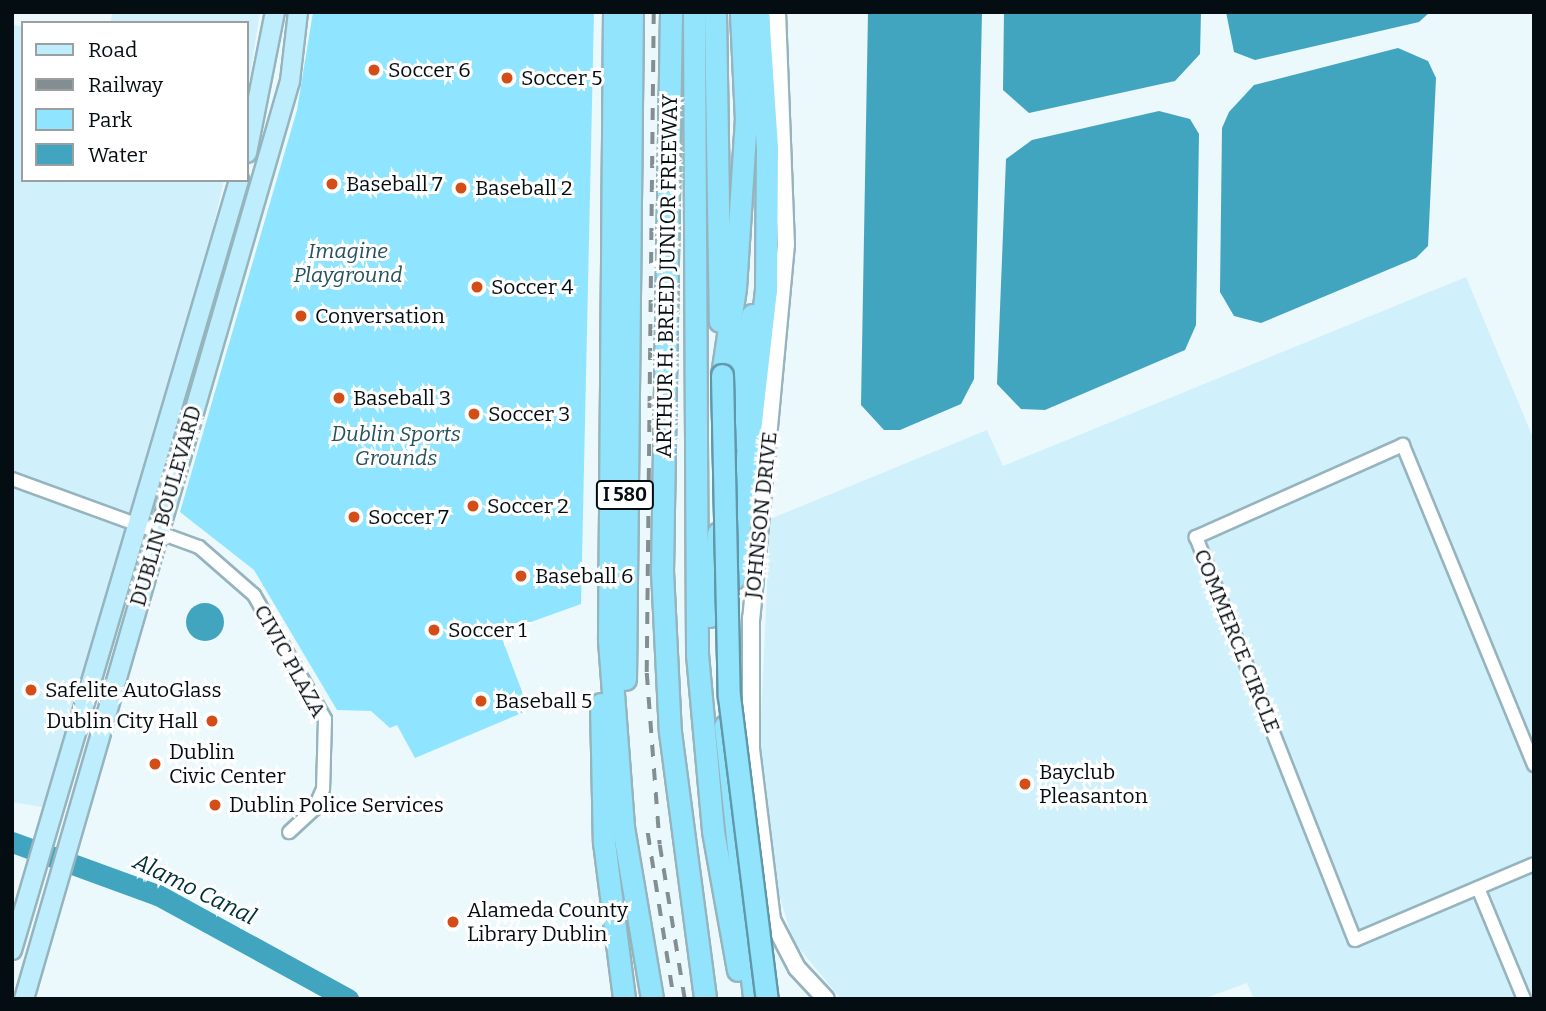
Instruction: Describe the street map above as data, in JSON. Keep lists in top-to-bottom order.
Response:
{
  "streets": {
    "highway": ["ARTHUR H. BREED JUNIOR FREEWAY", "I 580"],
    "main road": ["DUBLIN BOULEVARD"],
    "street": ["JOHNSON DRIVE", "COMMERCE CIRCLE", "CIVIC PLAZA"]
  },
  "crossings": [
    ["DUBLIN BOULEVARD", "CIVIC PLAZA"]
  ],
  "water": ["Alamo Canal"],
  "parks": ["Imagine Playground", "Dublin Sports Grounds"],
  "places": [
    "Soccer 6",
    "Soccer 5",
    "Baseball 7",
    "Baseball 2",
    "Soccer 4",
    "Conversation",
    "Baseball 3",
    "Soccer 3",
    "Soccer 2",
    "Soccer 7",
    "Baseball 6",
    "Soccer 1",
    "Safelite AutoGlass",
    "Baseball 5",
    "Dublin City Hall",
    "Dublin Civic Center",
    "Bayclub Pleasanton",
    "Dublin Police Services",
    "Alameda County Library Dublin"
  ],
  "legend": [
    "Road",
    "Railway",
    "Park",
    "Water"
  ]
}
